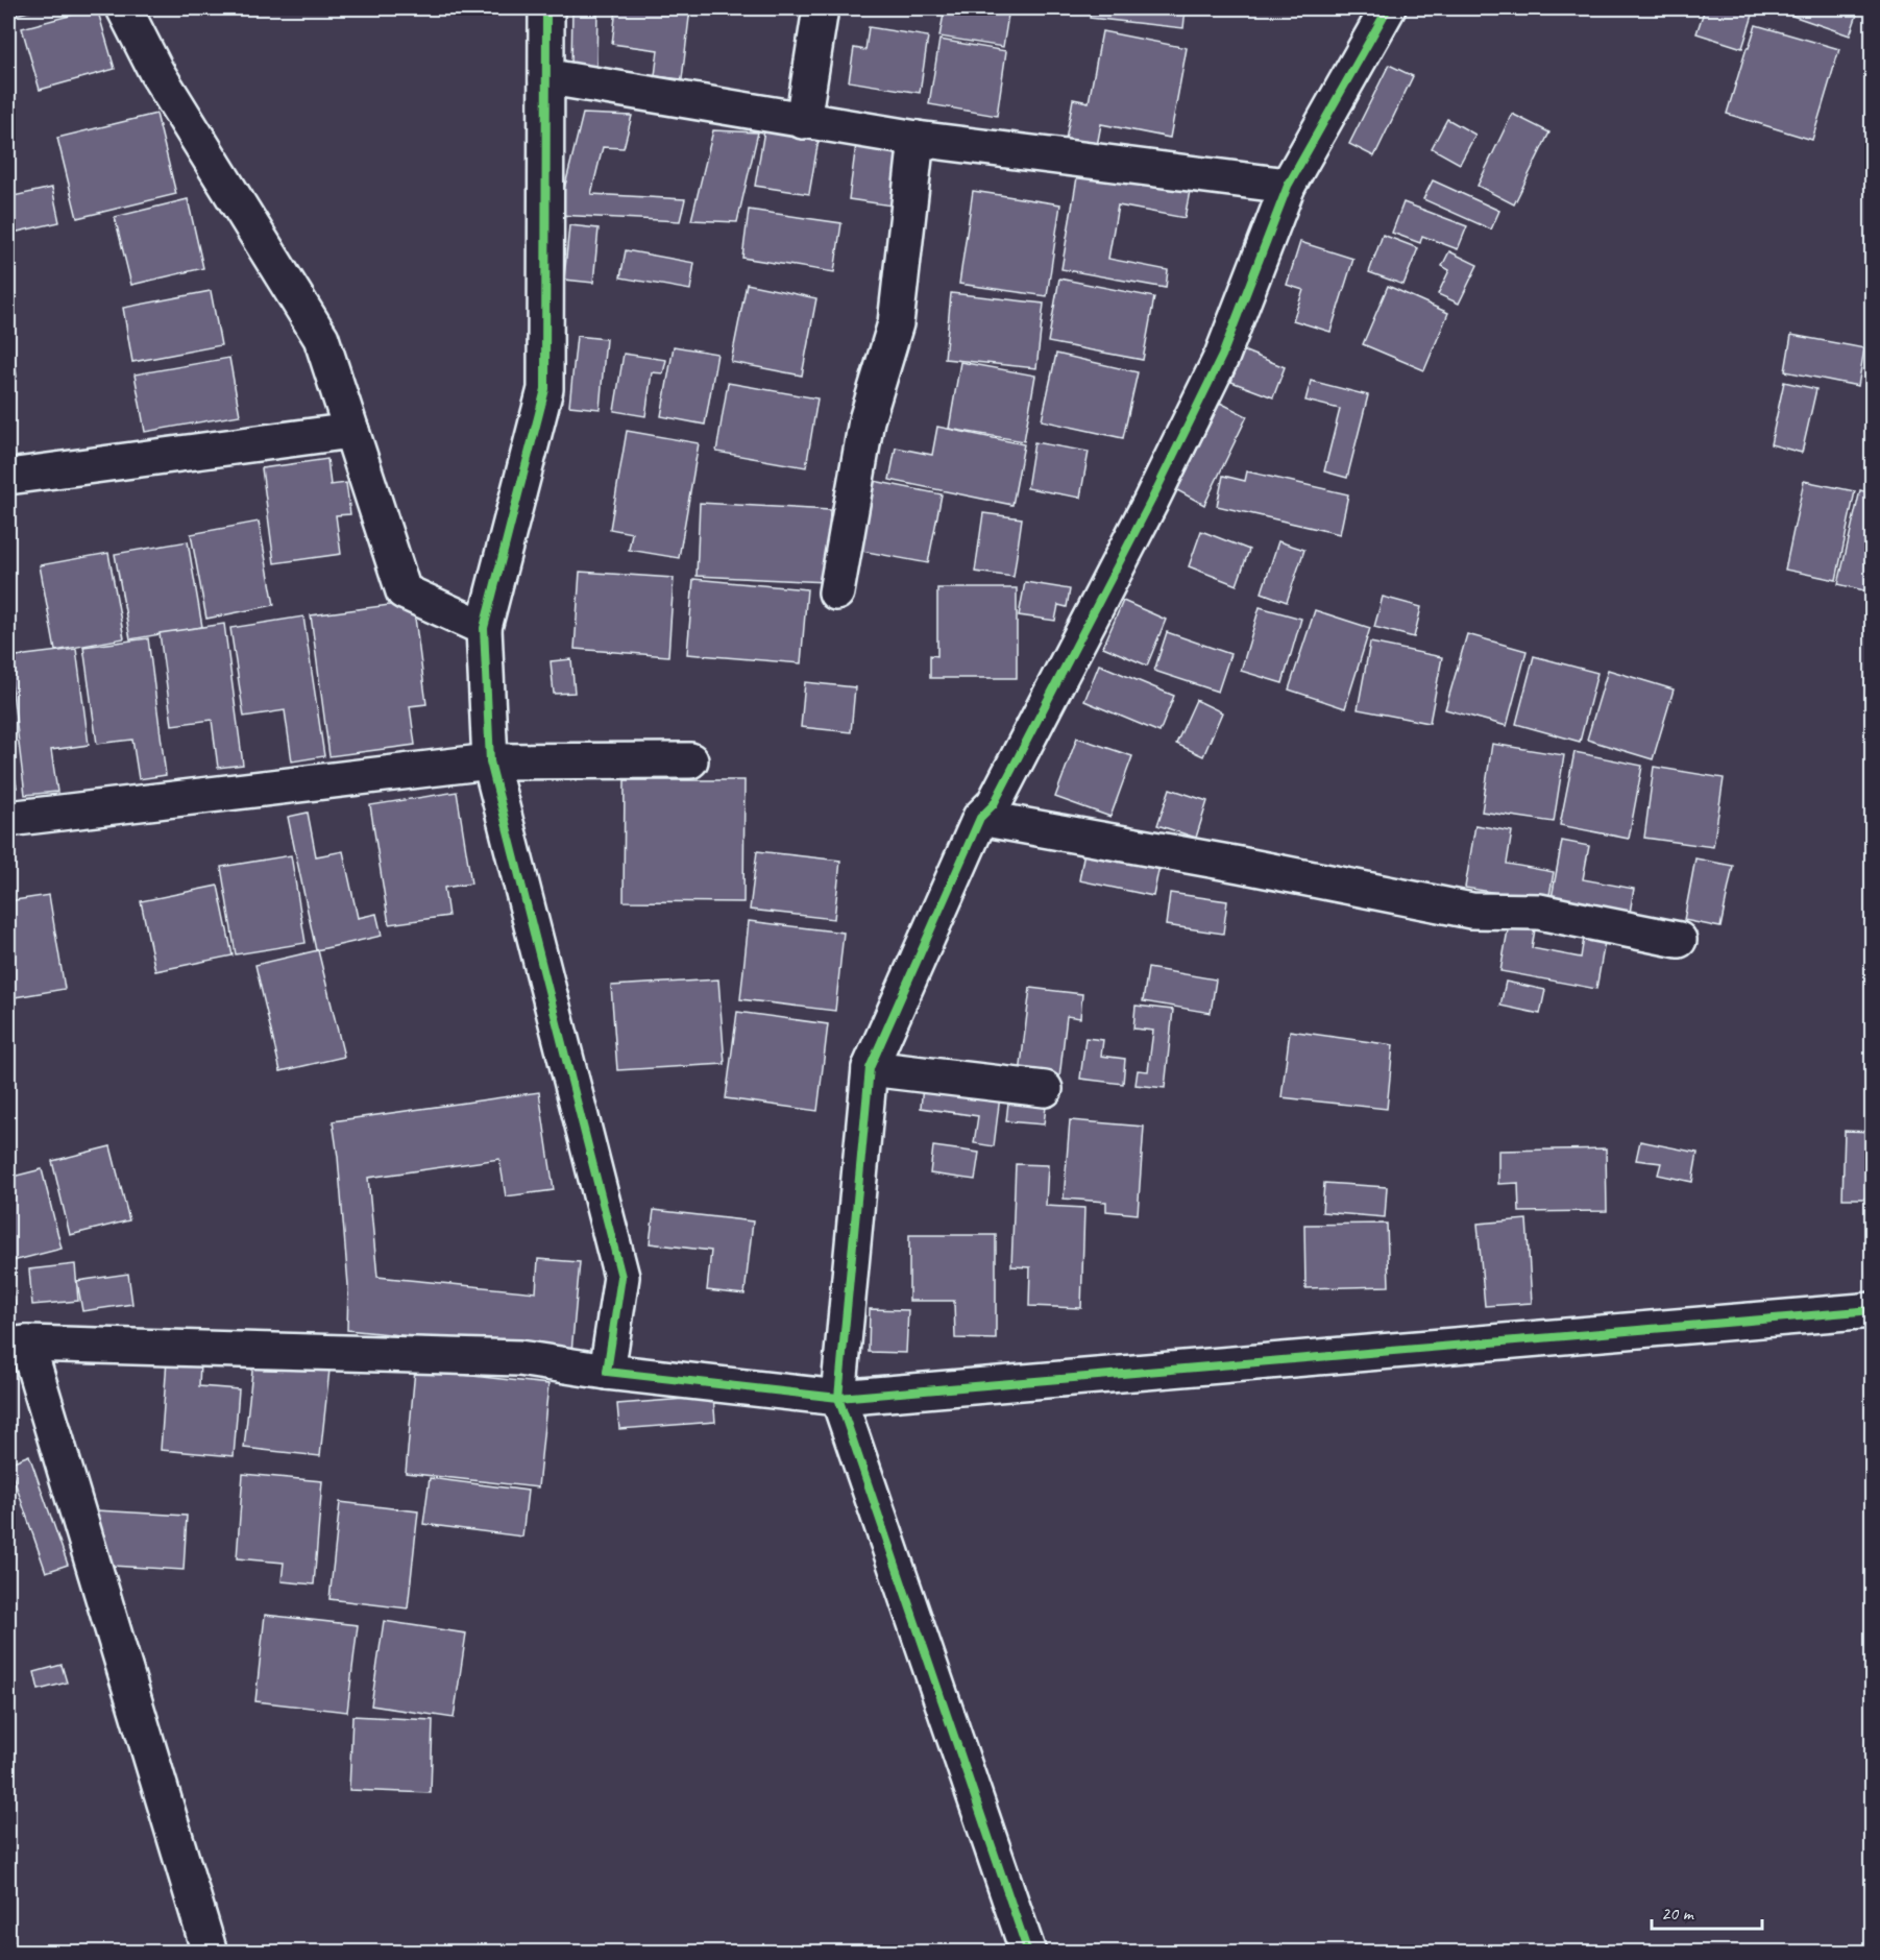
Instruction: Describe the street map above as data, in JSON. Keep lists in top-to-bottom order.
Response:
{
  "scale_bar": "20 m"
}
